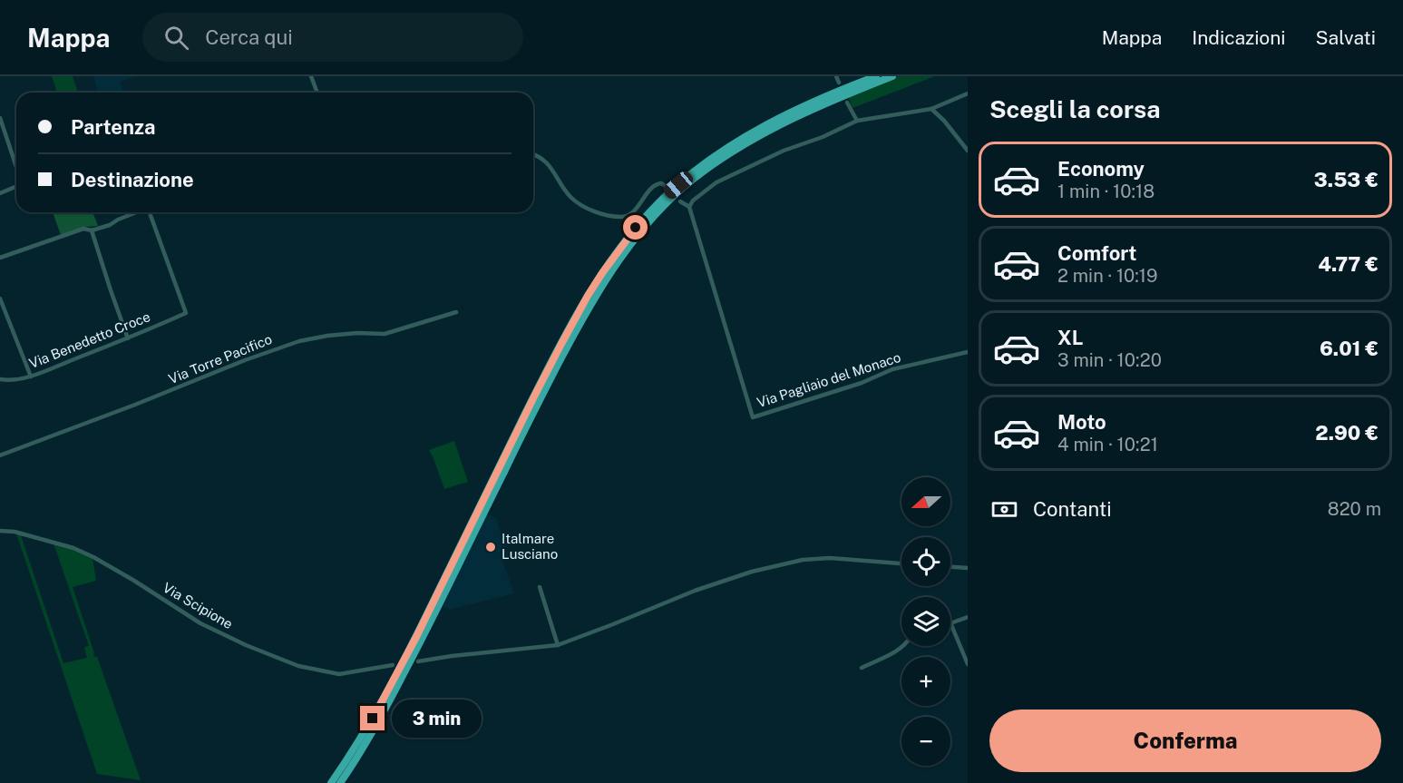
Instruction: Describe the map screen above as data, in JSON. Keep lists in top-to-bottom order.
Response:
{
  "streets": {
    "street": [
      "Via Benedetto Croce",
      "Via Torre Pacifico",
      "Via Pagliaio del Monaco",
      "Via Scipione"
    ]
  },
  "places": ["Italmare Lusciano"],
  "north": "left",
  "page": {
    "header": "Mappa",
    "search": "Cerca qui",
    "nav": ["Mappa", "Indicazioni", "Salvati"],
    "heading": "Scegli la corsa",
    "banner": ["Partenza", "Destinazione"],
    "list": [
      {
        "name": "Economy",
        "note": "1 min · 10:18",
        "value": "3.53 €"
      },
      {
        "name": "Comfort",
        "note": "2 min · 10:19",
        "value": "4.77 €"
      },
      {
        "name": "XL",
        "note": "3 min · 10:20",
        "value": "6.01 €"
      },
      {
        "name": "Moto",
        "note": "4 min · 10:21",
        "value": "2.90 €"
      }
    ],
    "map_buttons": ["+", "−"],
    "pay": ["Contanti", "820 m"],
    "buttons": "Conferma",
    "bubble": "3 min"
  }
}
